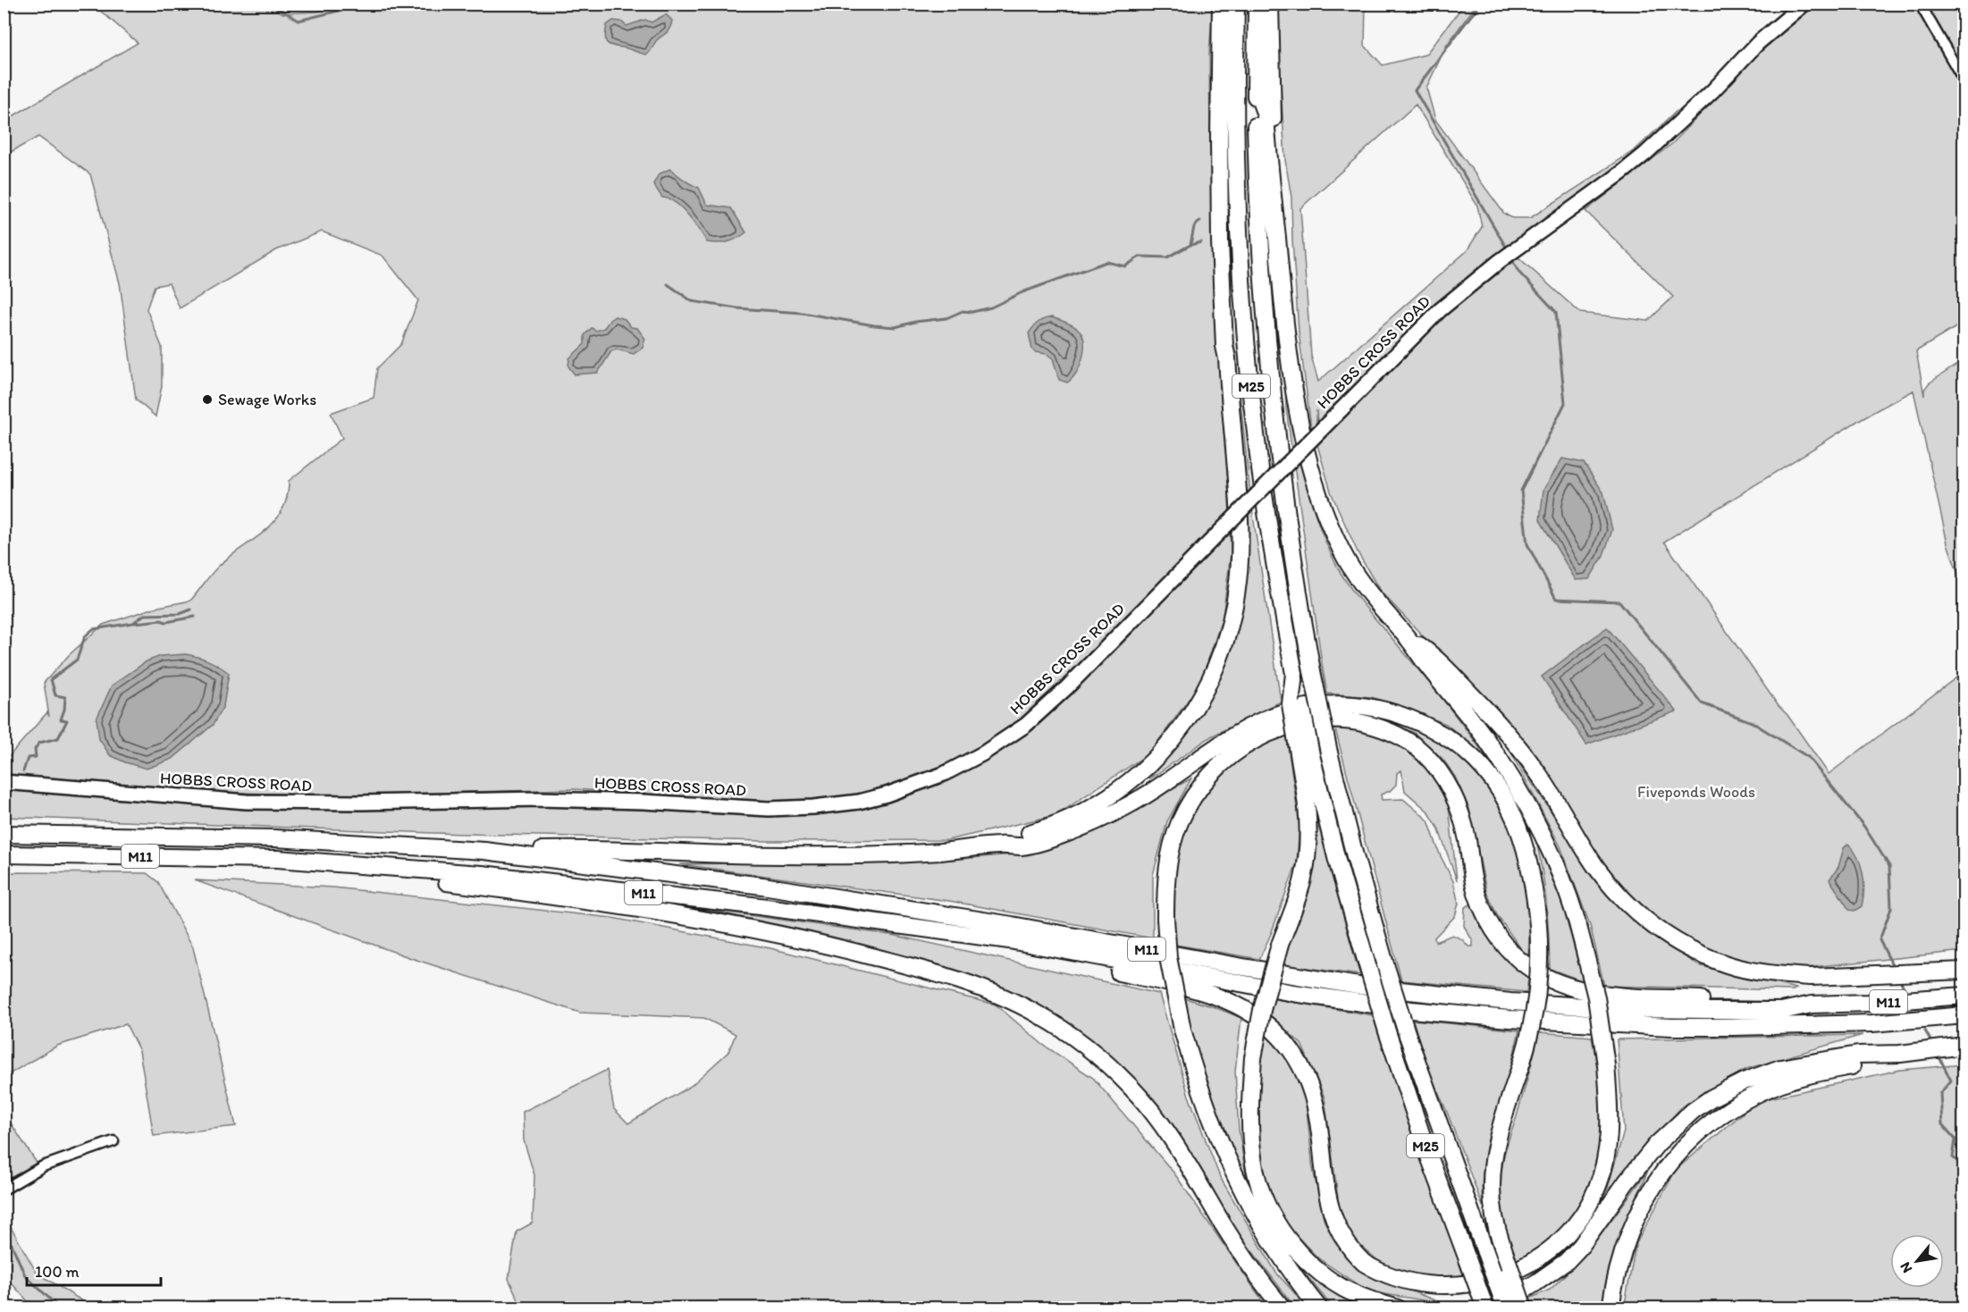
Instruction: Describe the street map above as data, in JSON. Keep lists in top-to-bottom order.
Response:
{
  "streets": {
    "highway": ["M25", "M11"],
    "street": ["HOBBS CROSS ROAD"]
  },
  "parks": ["Fiveponds Woods"],
  "places": ["Sewage Works"],
  "scale_bar": "100 m",
  "north": "bottom left"
}
